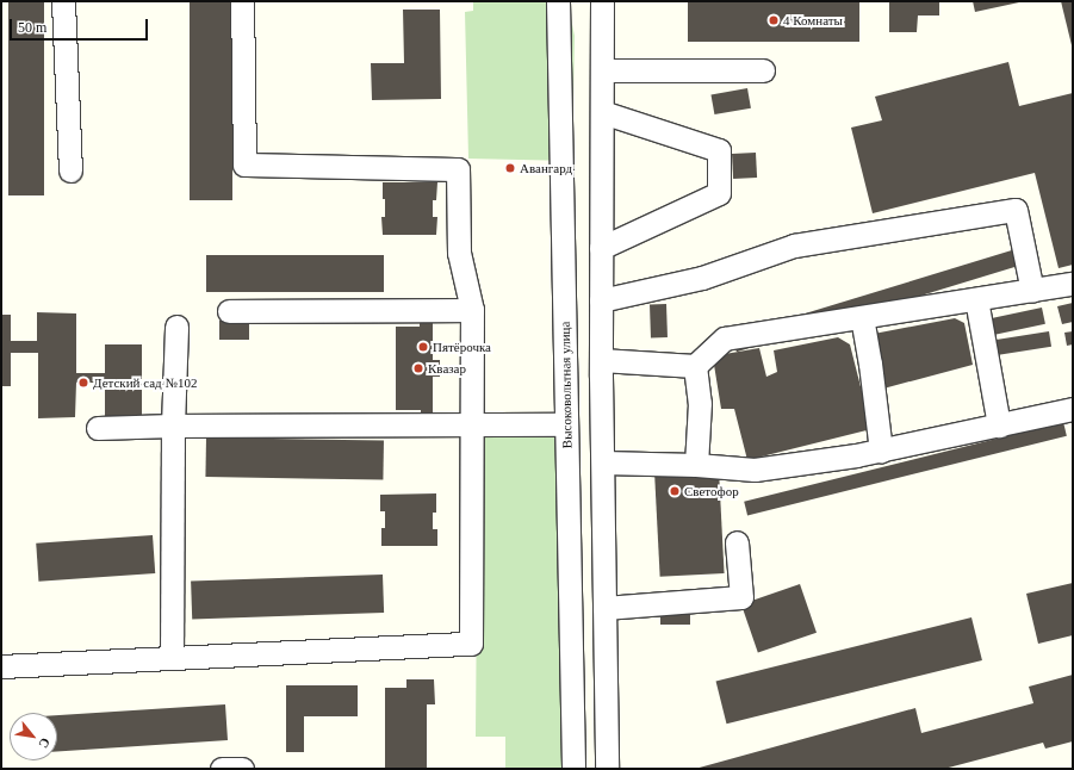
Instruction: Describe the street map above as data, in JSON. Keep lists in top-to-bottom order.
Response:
{
  "streets": {
    "street": ["Высоковольтная улица"]
  },
  "places": [
    "4 Комнаты",
    "Авангард",
    "Пятёрочка",
    "Квазар",
    "Детский сад №102",
    "Светофор"
  ],
  "scale_bar": "50 m",
  "north": "bottom right"
}
